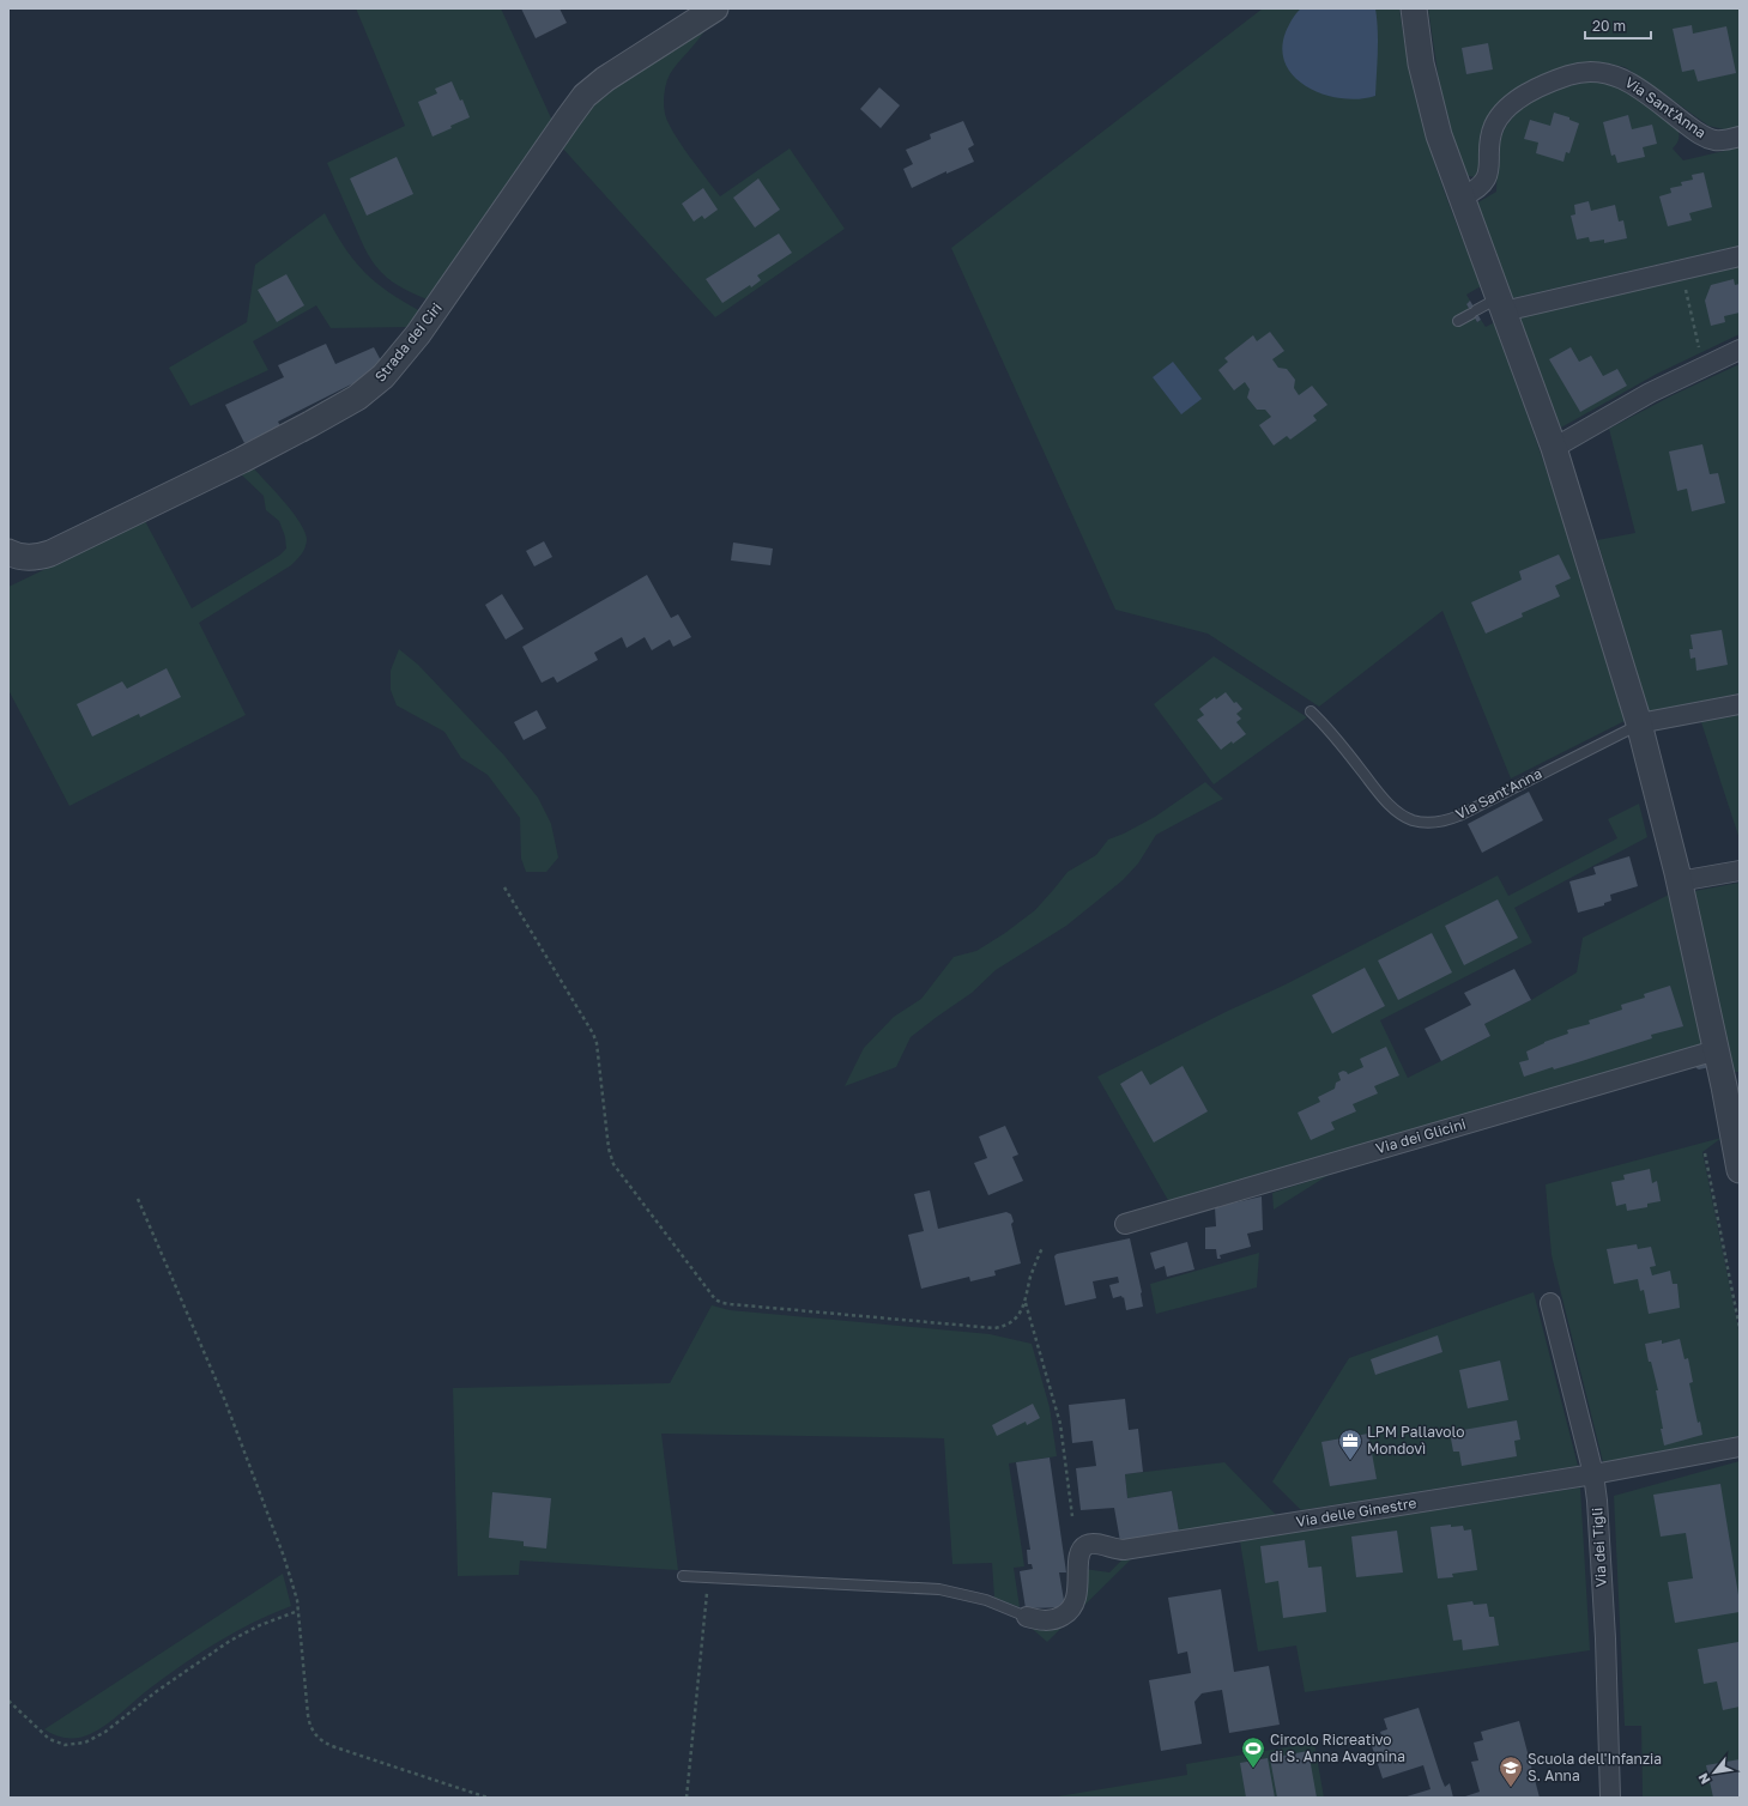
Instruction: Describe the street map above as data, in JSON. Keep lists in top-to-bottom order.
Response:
{
  "streets": {
    "street": [
      "Via Sant'Anna",
      "Strada dei Ciri",
      "Via dei Glicini",
      "Via delle Ginestre",
      "Via dei Tigli"
    ]
  },
  "crossings": [
    ["Via delle Ginestre", "Via dei Tigli"]
  ],
  "places": {
    "office": ["LPM Pallavolo Mondovì"],
    "sports": ["Circolo Ricreativo di S. Anna Avagnina"],
    "school or university": ["Scuola dell'Infanzia S. Anna"]
  },
  "scale_bar": "20 m",
  "north": "bottom left"
}
